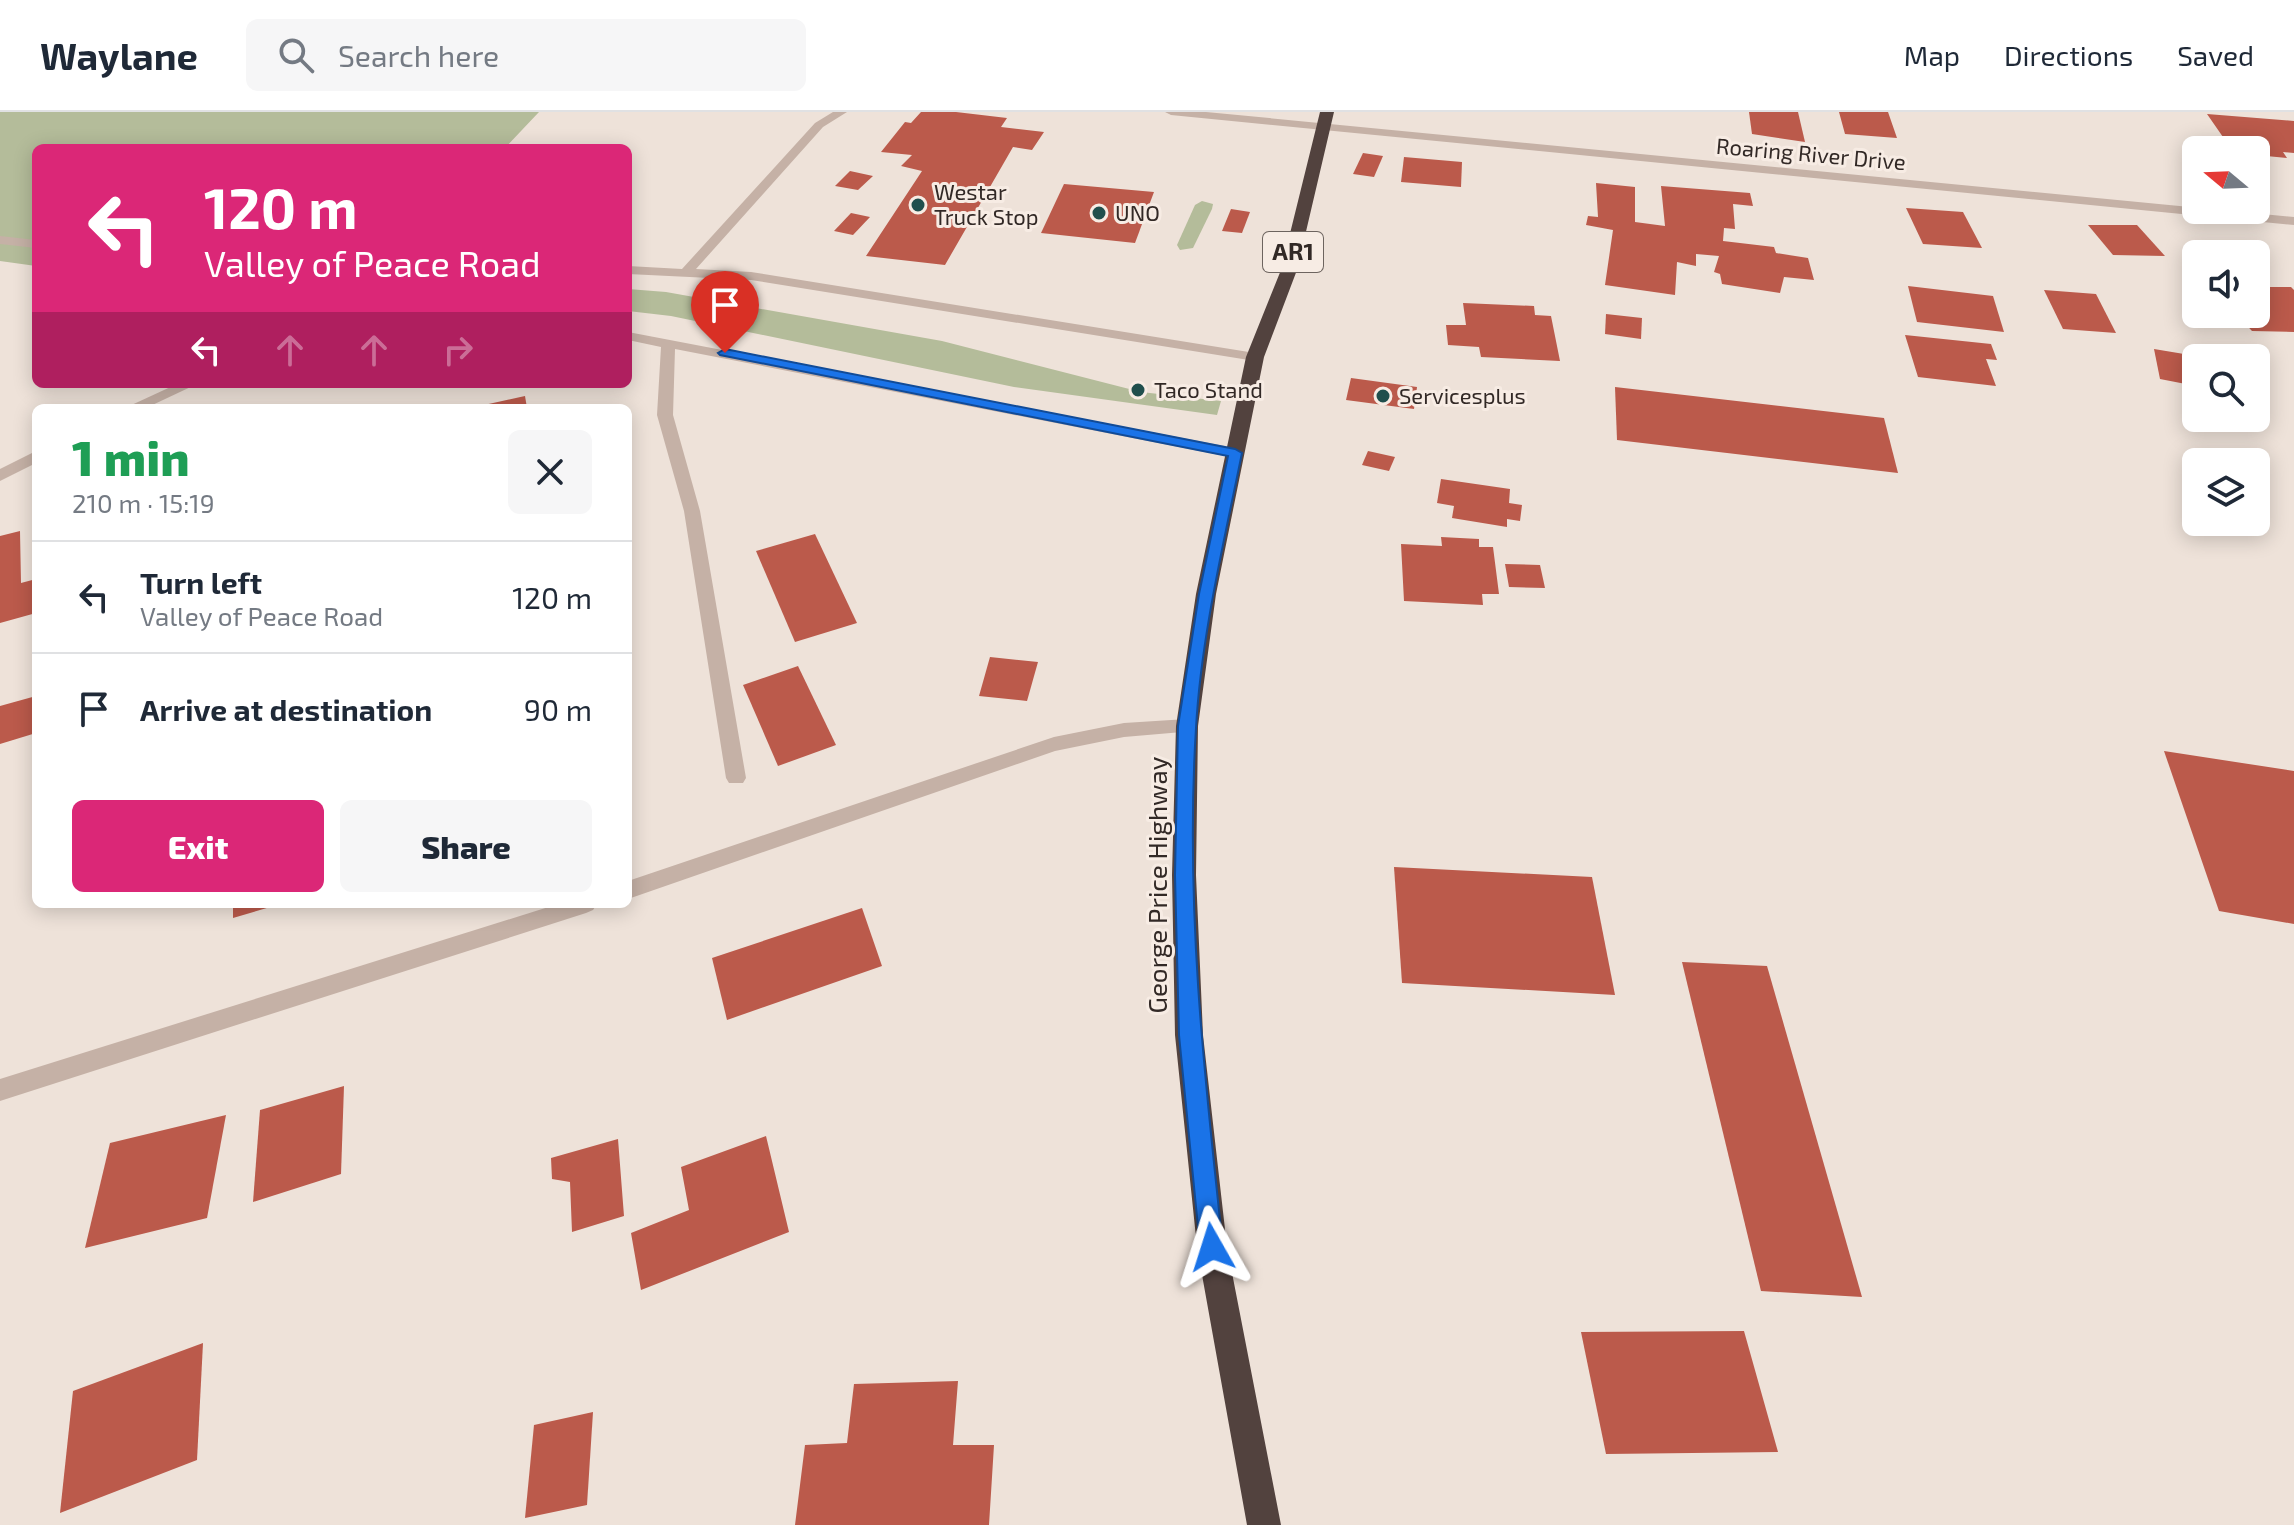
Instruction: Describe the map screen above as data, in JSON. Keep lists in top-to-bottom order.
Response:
{
  "streets": {
    "highway": ["AR1", "George Price Highway"],
    "street": ["Roaring River Drive"]
  },
  "crossings": [
    ["Roaring River Drive", "George Price Highway"]
  ],
  "places": [
    "Westar Truck Stop",
    "UNO",
    "Taco Stand",
    "Servicesplus"
  ],
  "north": "left",
  "page": {
    "header": "Waylane",
    "search": "Search here",
    "nav": ["Map", "Directions", "Saved"],
    "turn": ["120 m", "Valley of Peace Road"],
    "heading": ["1 min", "210 m · 15:19"],
    "list": [
      {
        "name": "Turn left",
        "note": "Valley of Peace Road",
        "value": "120 m"
      },
      {
        "name": "Arrive at destination",
        "value": "90 m"
      }
    ],
    "buttons": ["Exit", "Share"]
  }
}
